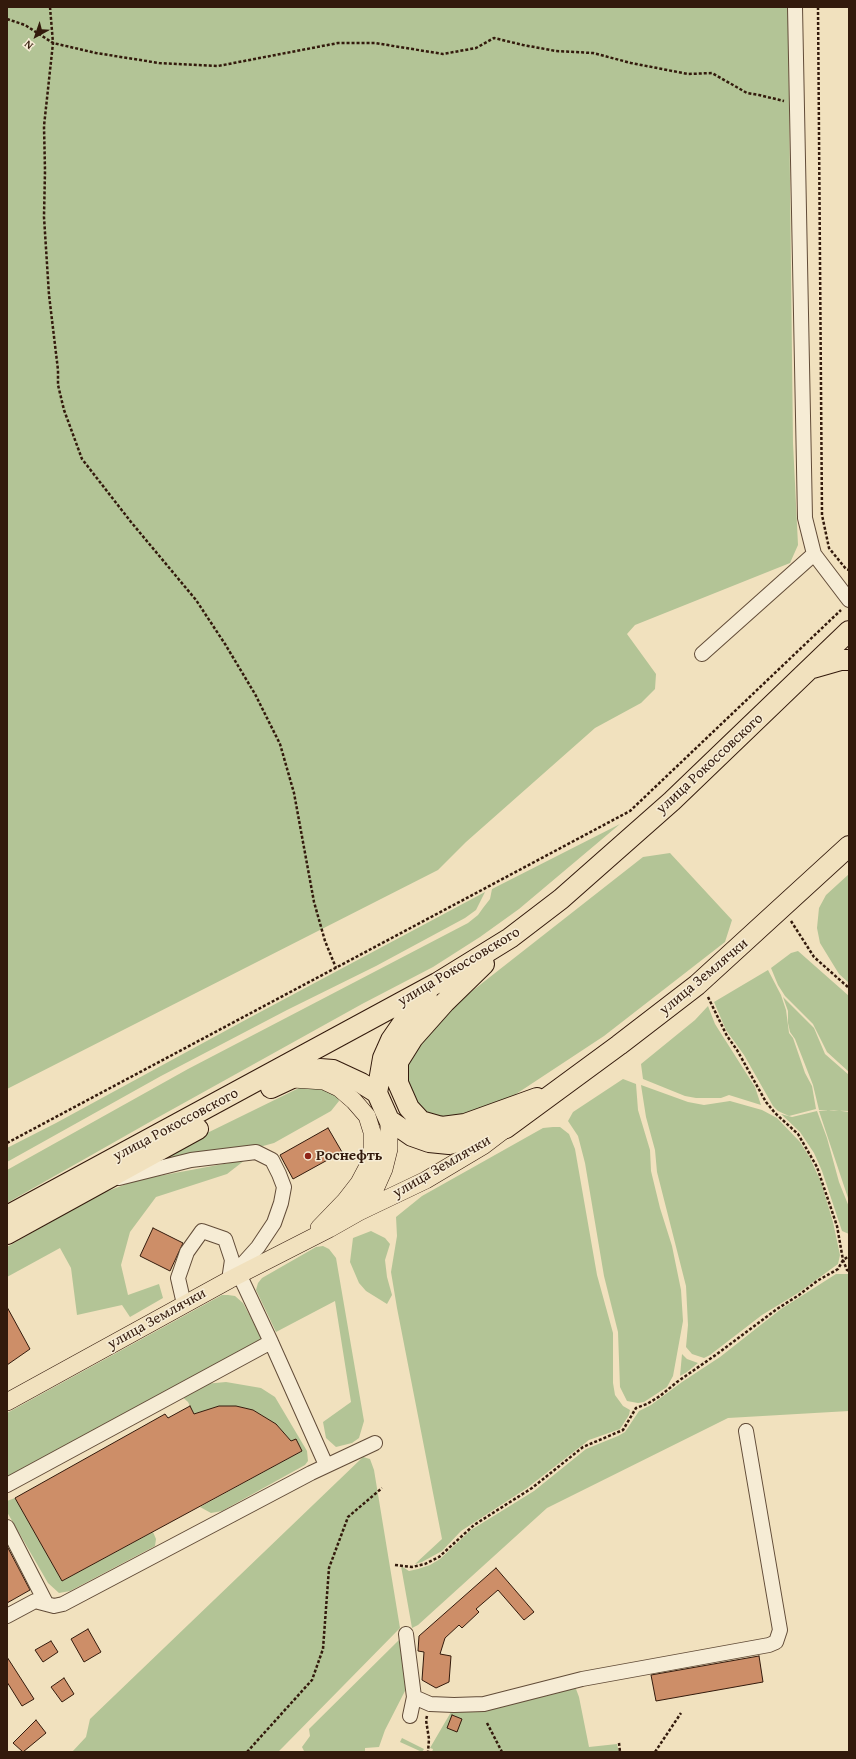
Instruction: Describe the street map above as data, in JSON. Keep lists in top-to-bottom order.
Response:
{
  "streets": {
    "highway": ["улица Рокоссовского", "улица Землячки"]
  },
  "places": ["Роснефть"],
  "north": "bottom left"
}
